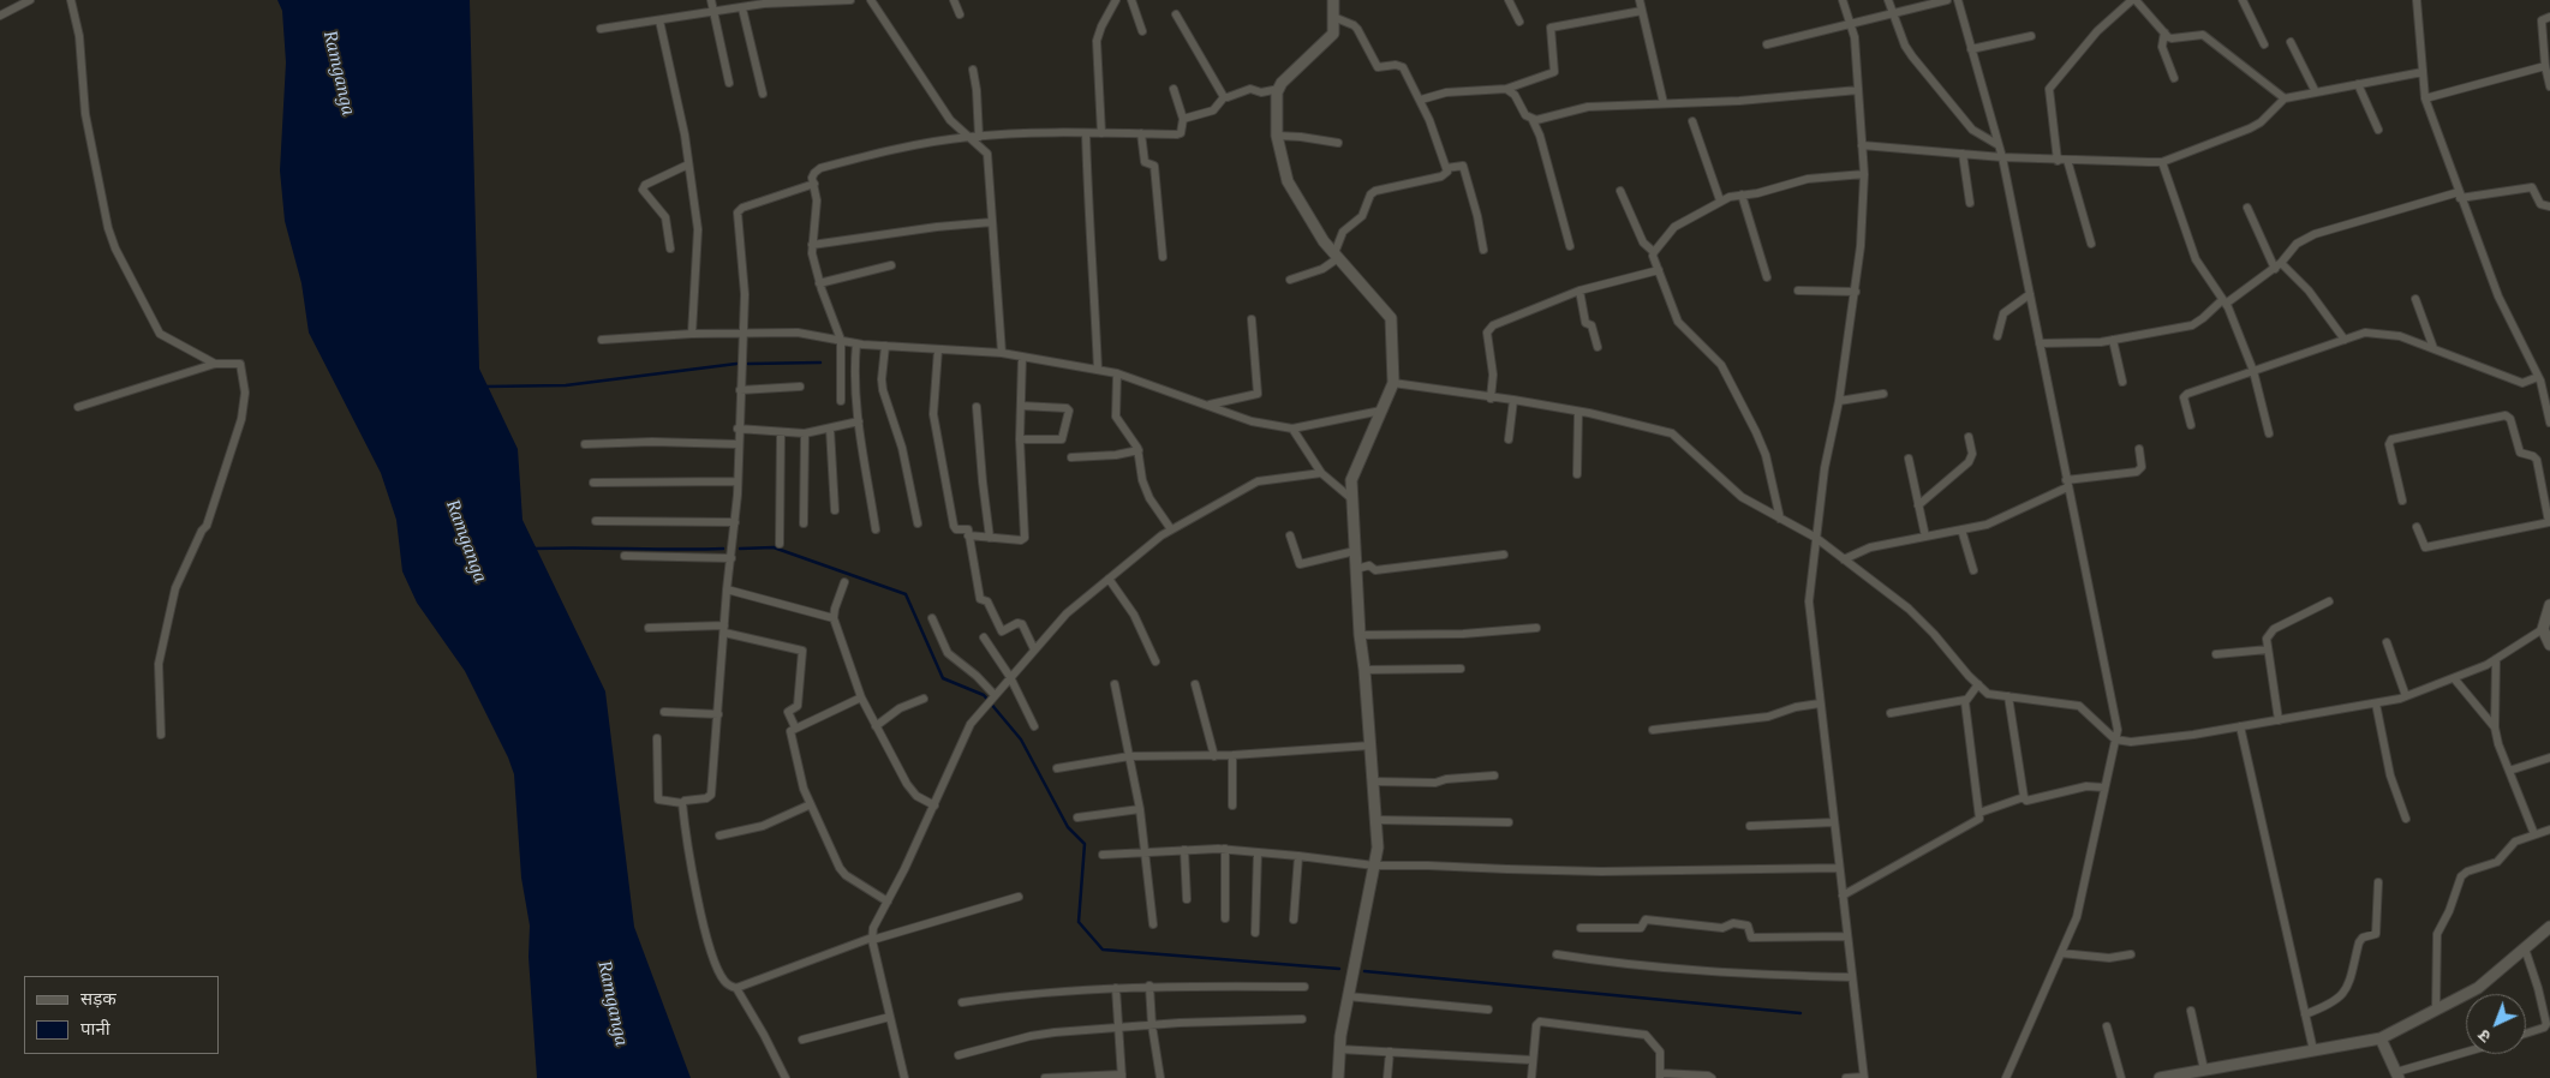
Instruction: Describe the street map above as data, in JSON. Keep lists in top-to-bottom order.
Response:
{
  "water": ["Ramganga"],
  "legend": ["सड़क", "पानी"],
  "north": "bottom left"
}
